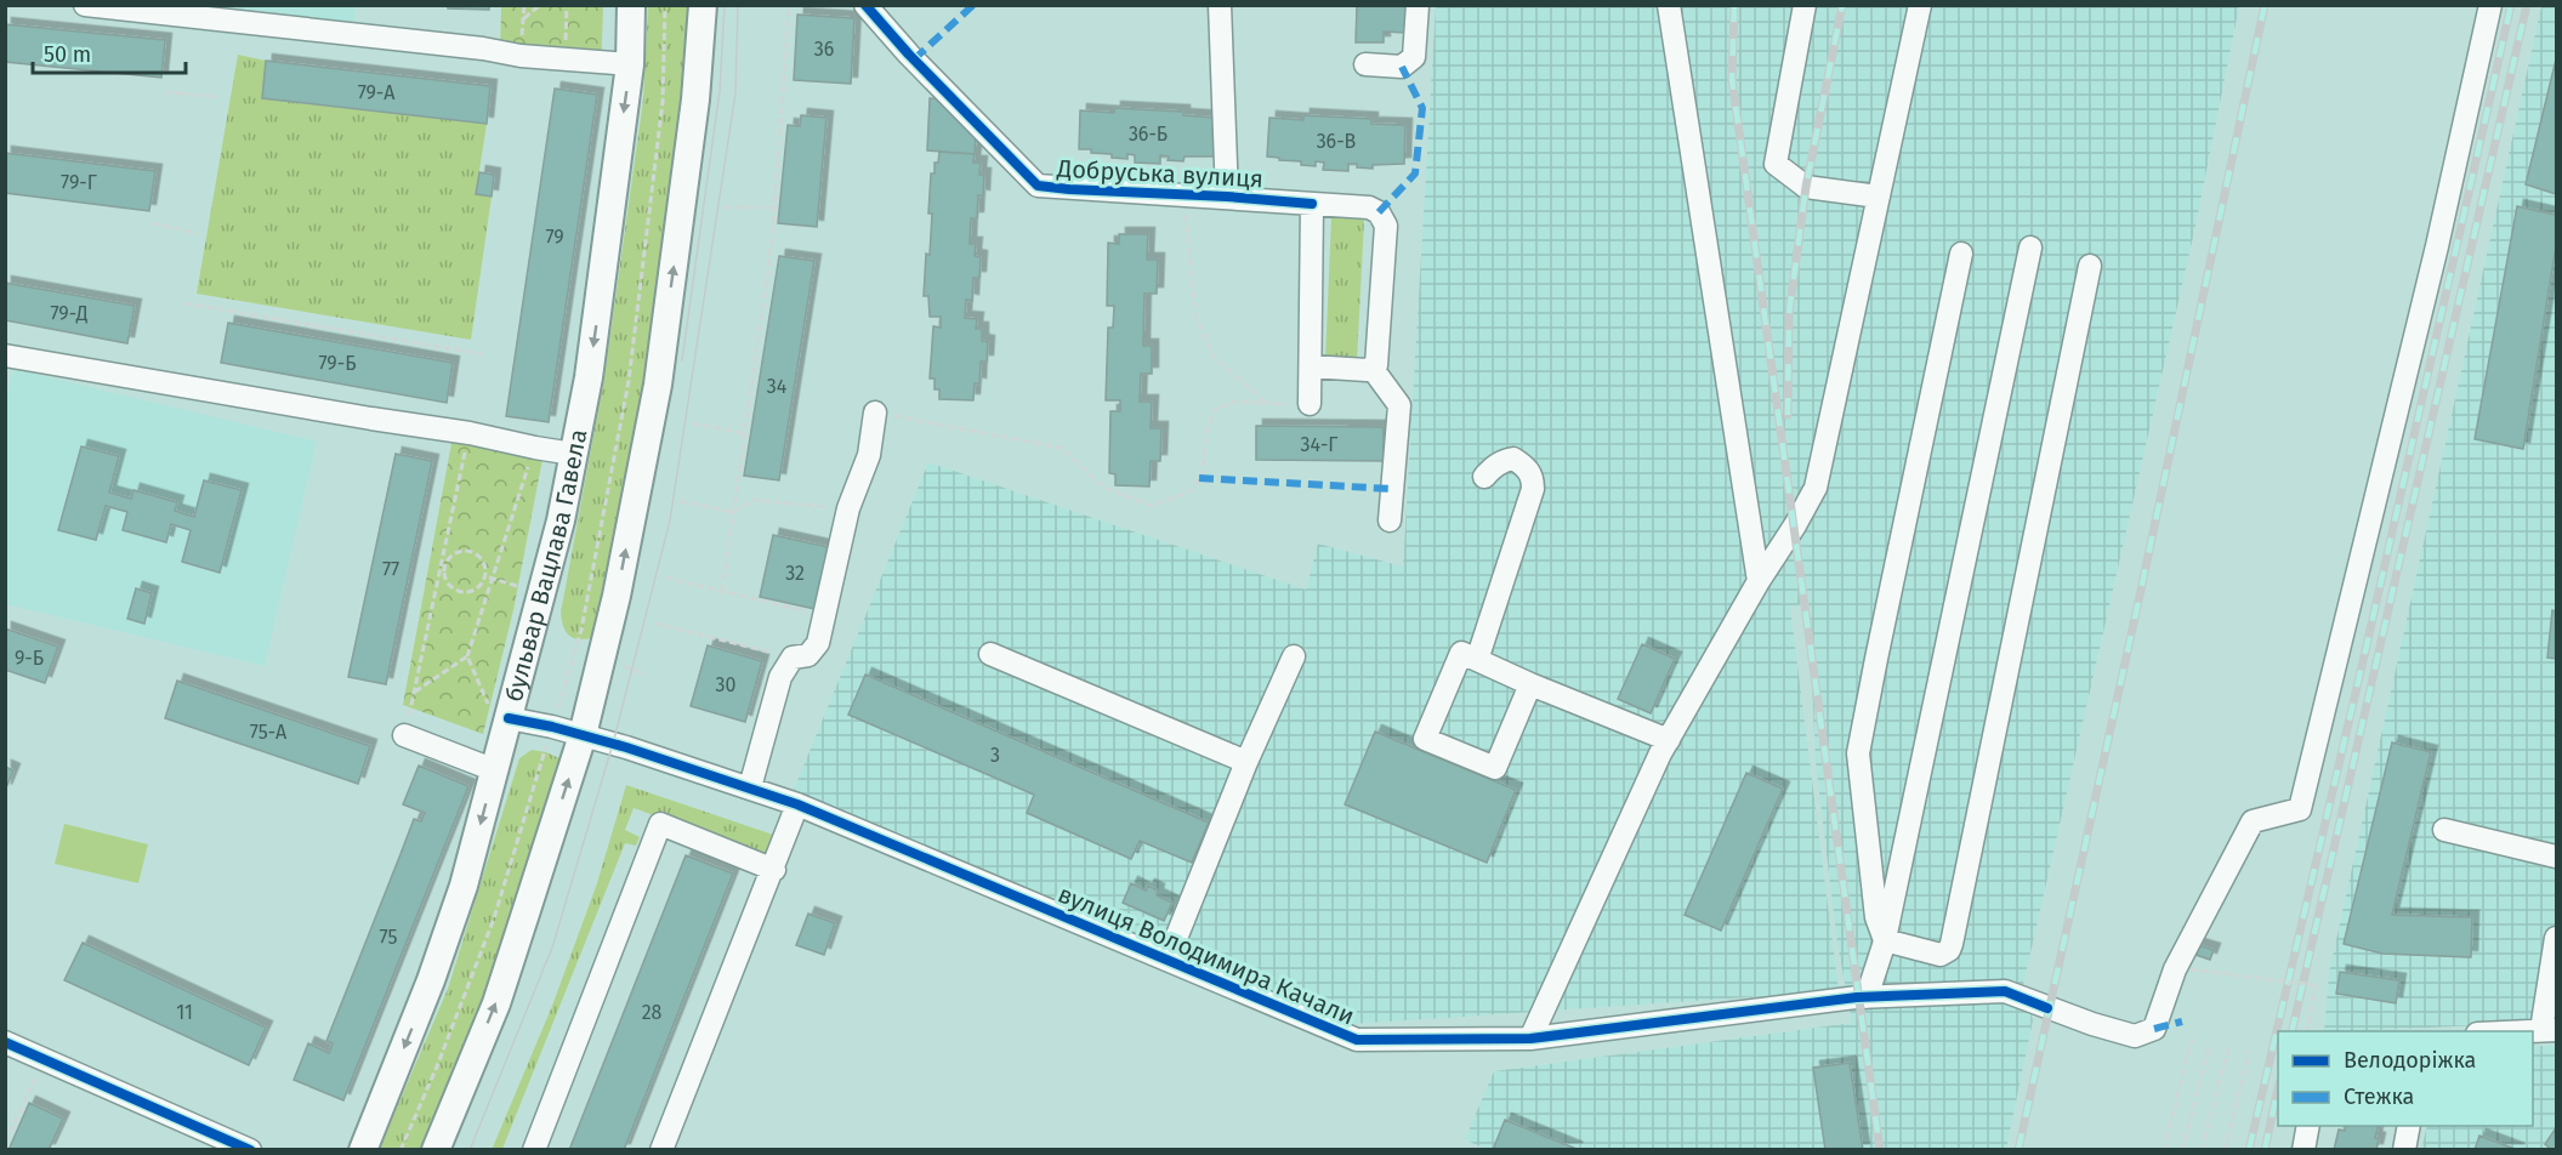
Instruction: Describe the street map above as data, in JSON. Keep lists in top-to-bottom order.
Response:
{
  "streets": {
    "main road": ["бульвар Вацлава Гавела"],
    "street": ["Добруська вулиця", "вулиця Володимира Качали"]
  },
  "crossings": [
    ["бульвар Вацлава Гавела", "вулиця Володимира Качали"]
  ],
  "house_numbers": [
    "36",
    "79-А",
    "36-Б",
    "36-В",
    "79-Г",
    "79",
    "79-Д",
    "79-Б",
    "34",
    "34-Г",
    "77",
    "32",
    "9-Б",
    "30",
    "75-А",
    "3",
    "75",
    "11",
    "28"
  ],
  "legend": ["Велодоріжка", "Стежка"],
  "scale_bar": "50 m"
}
